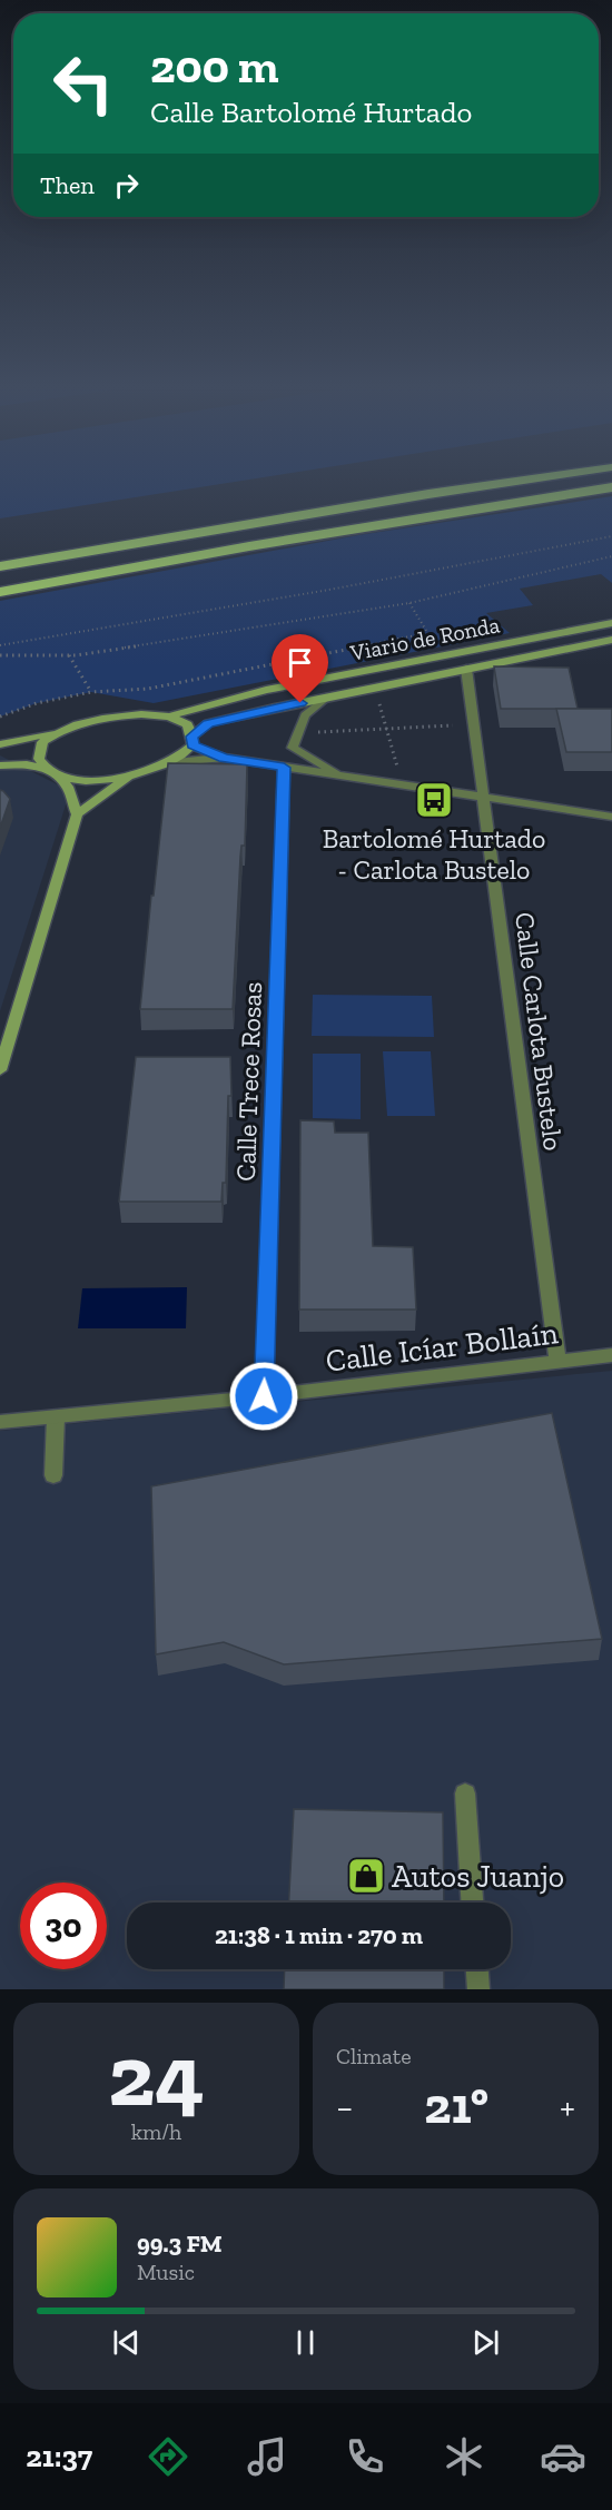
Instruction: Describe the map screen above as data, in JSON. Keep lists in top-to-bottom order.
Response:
{
  "streets": {
    "main road": ["Viario de Ronda"],
    "street": ["Calle Carlota Bustelo", "Calle Trece Rosas", "Calle Icíar Bollaín"]
  },
  "crossings": [
    ["Viario de Ronda", "Calle Carlota Bustelo"],
    ["Calle Carlota Bustelo", "Calle Icíar Bollaín"],
    ["Calle Trece Rosas", "Calle Icíar Bollaín"]
  ],
  "places": {
    "bus stop": ["Bartolomé Hurtado - Carlota Bustelo"],
    "shop": ["Autos Juanjo"]
  },
  "page": {
    "turn": ["200 m", "Calle Bartolomé Hurtado"],
    "then": "Then",
    "limit": "30",
    "trip": "21:38 · 1 min · 270 m",
    "tile": [
      ["24", "km/h"],
      "Climate"
    ],
    "heat": ["−", "21°", "+"],
    "song": ["99.3 FM", "Music"],
    "tabs": "21:37"
  }
}
